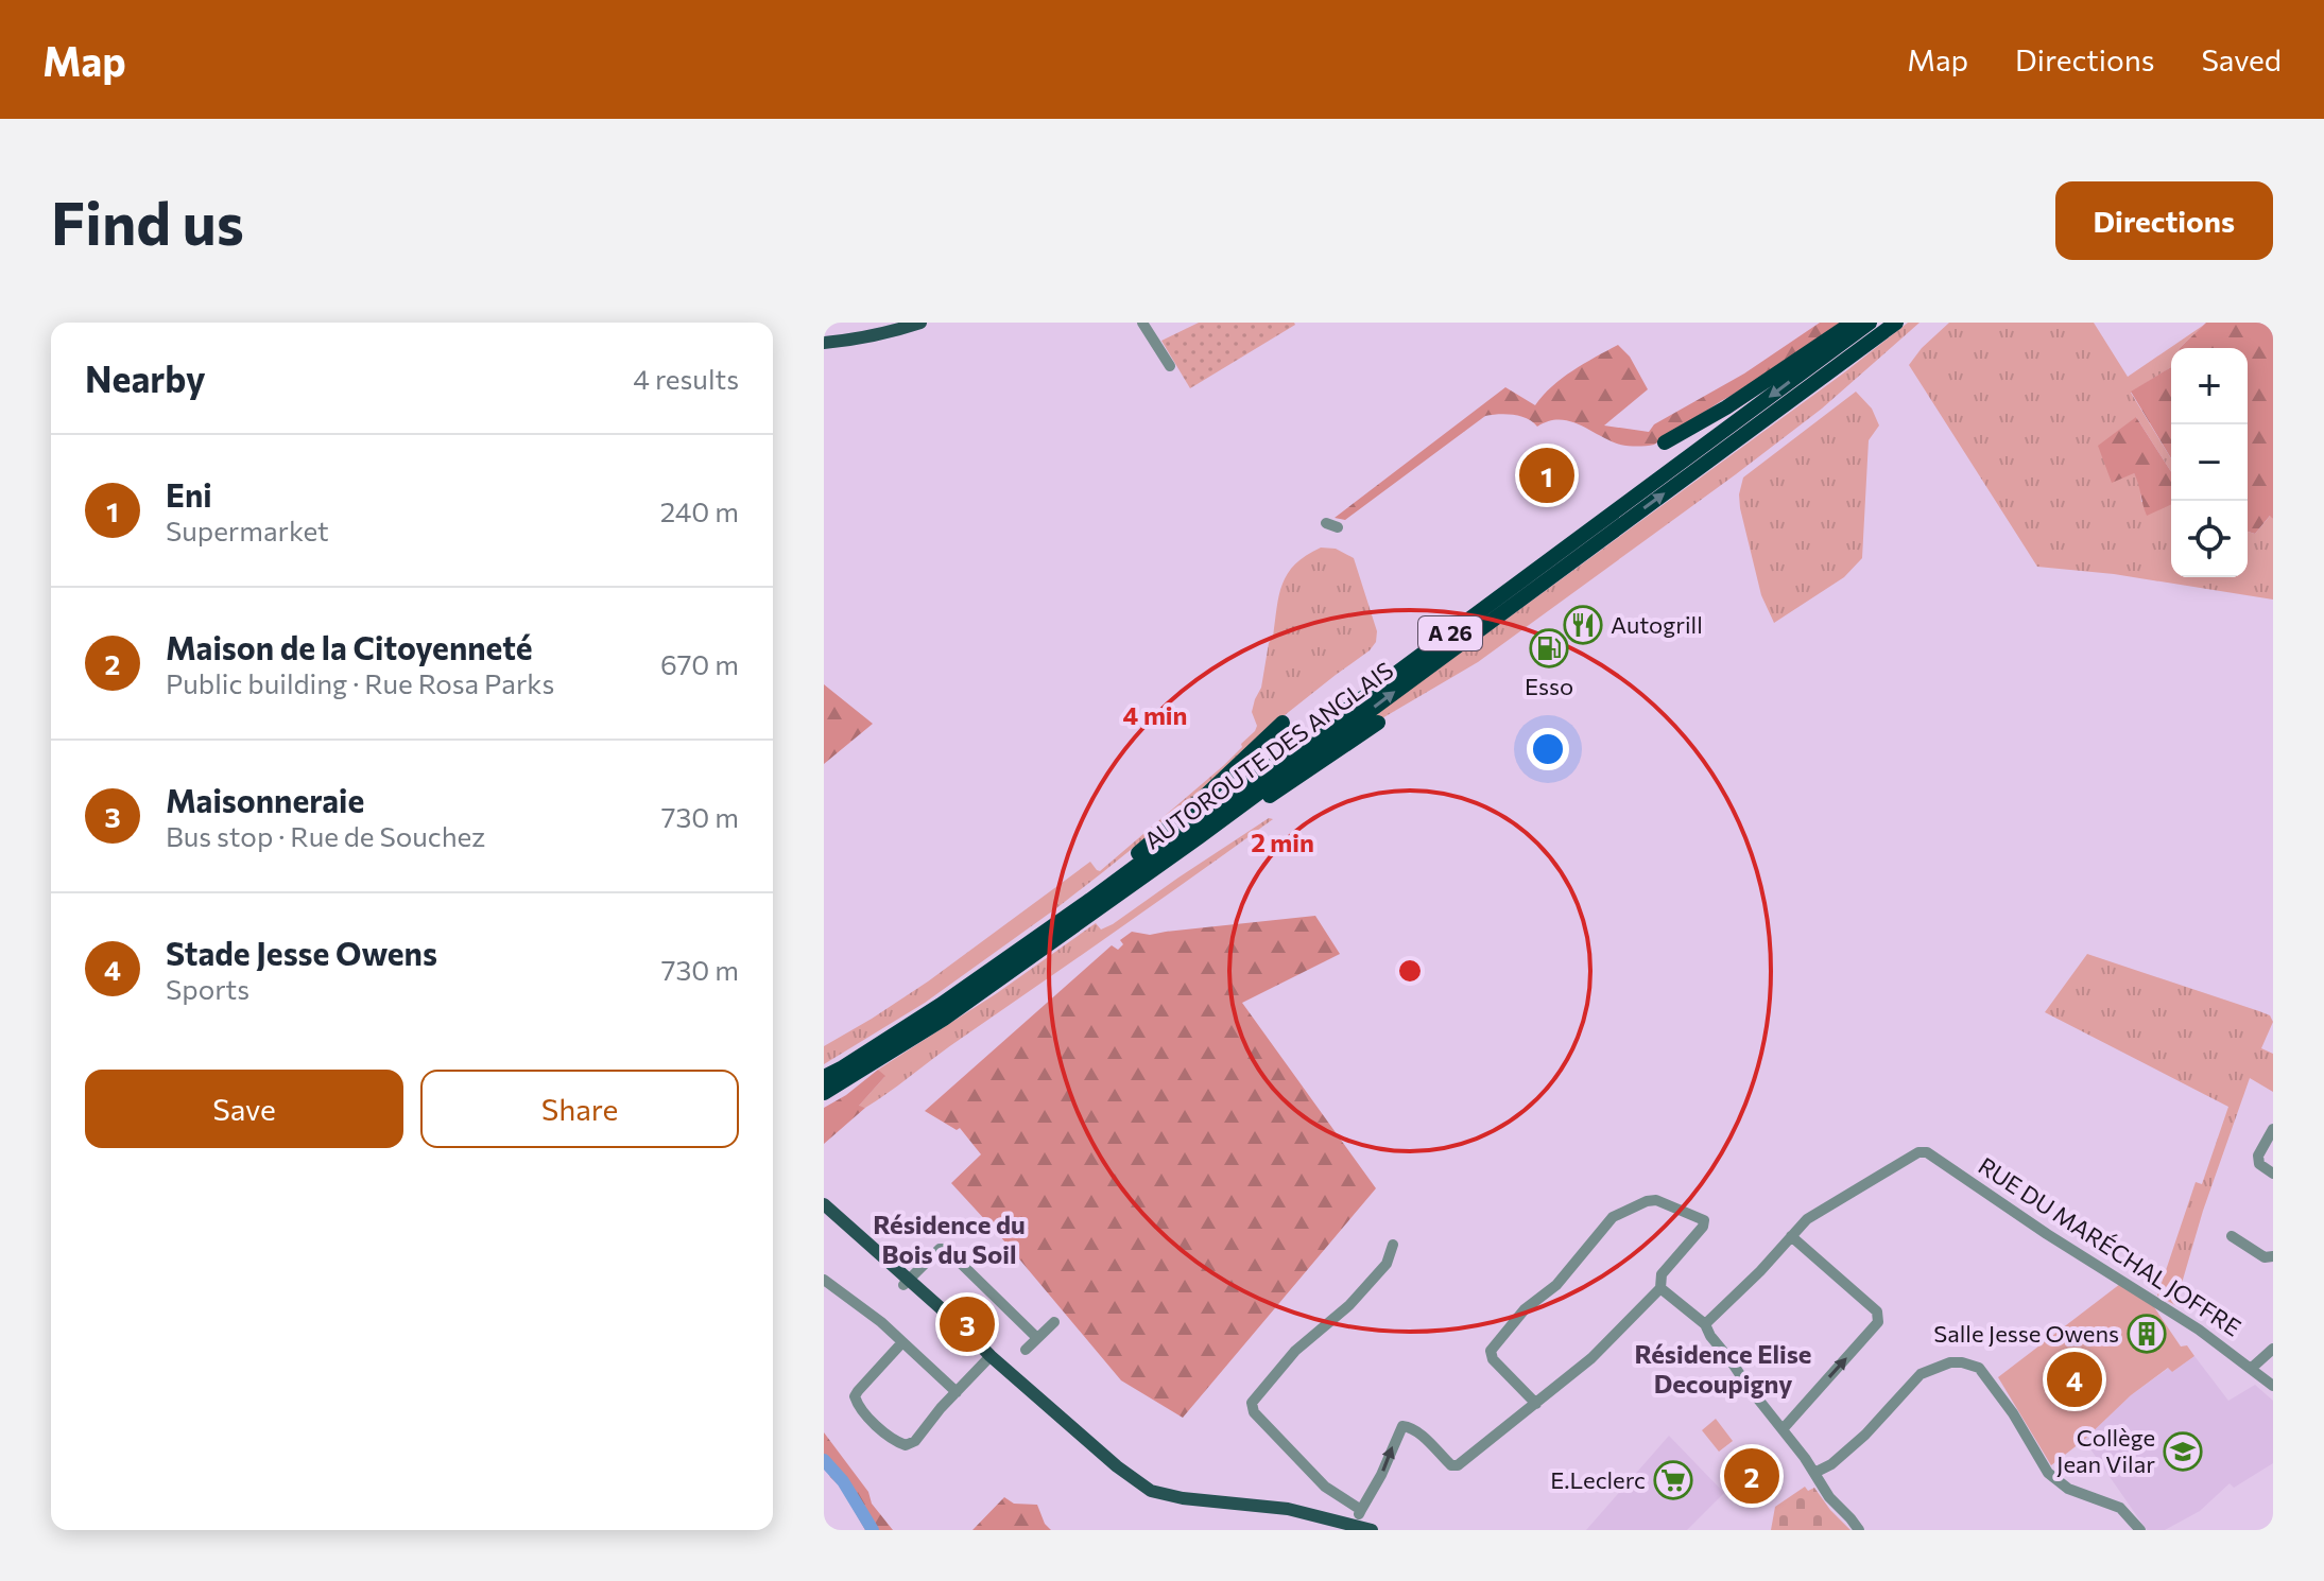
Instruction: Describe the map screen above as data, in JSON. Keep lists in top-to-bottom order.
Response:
{
  "streets": {
    "highway": ["A 26", "AUTOROUTE DES ANGLAIS"],
    "street": ["RUE DU MARÉCHAL JOFFRE"]
  },
  "districts": ["Résidence du Bois du Soil", "Résidence Elise Decoupigny"],
  "places": {
    "restaurant": ["Autogrill"],
    "fuel station": ["Esso"],
    "building": ["Salle Jesse Owens"],
    "school or university": ["Collège Jean Vilar"],
    "supermarket": ["E.Leclerc"]
  },
  "page": {
    "header": "Map",
    "nav": ["Map", "Directions", "Saved"],
    "buttons": [
      "Directions",
      ["Save", "Share"]
    ],
    "title": "Find us",
    "heading": ["Nearby", "4 results"],
    "map_buttons": ["+", "−"],
    "list": [
      {
        "mark": "1",
        "name": "Eni",
        "note": "Supermarket",
        "value": "240 m"
      },
      {
        "mark": "2",
        "name": "Maison de la Citoyenneté",
        "note": "Public building · Rue Rosa Parks",
        "value": "670 m"
      },
      {
        "mark": "3",
        "name": "Maisonneraie",
        "note": "Bus stop · Rue de Souchez",
        "value": "730 m"
      },
      {
        "mark": "4",
        "name": "Stade Jesse Owens",
        "note": "Sports",
        "value": "730 m"
      }
    ],
    "pins": [
      "1",
      "3",
      "4",
      "2"
    ]
  },
  "rings": ["4 min", "2 min"]
}
